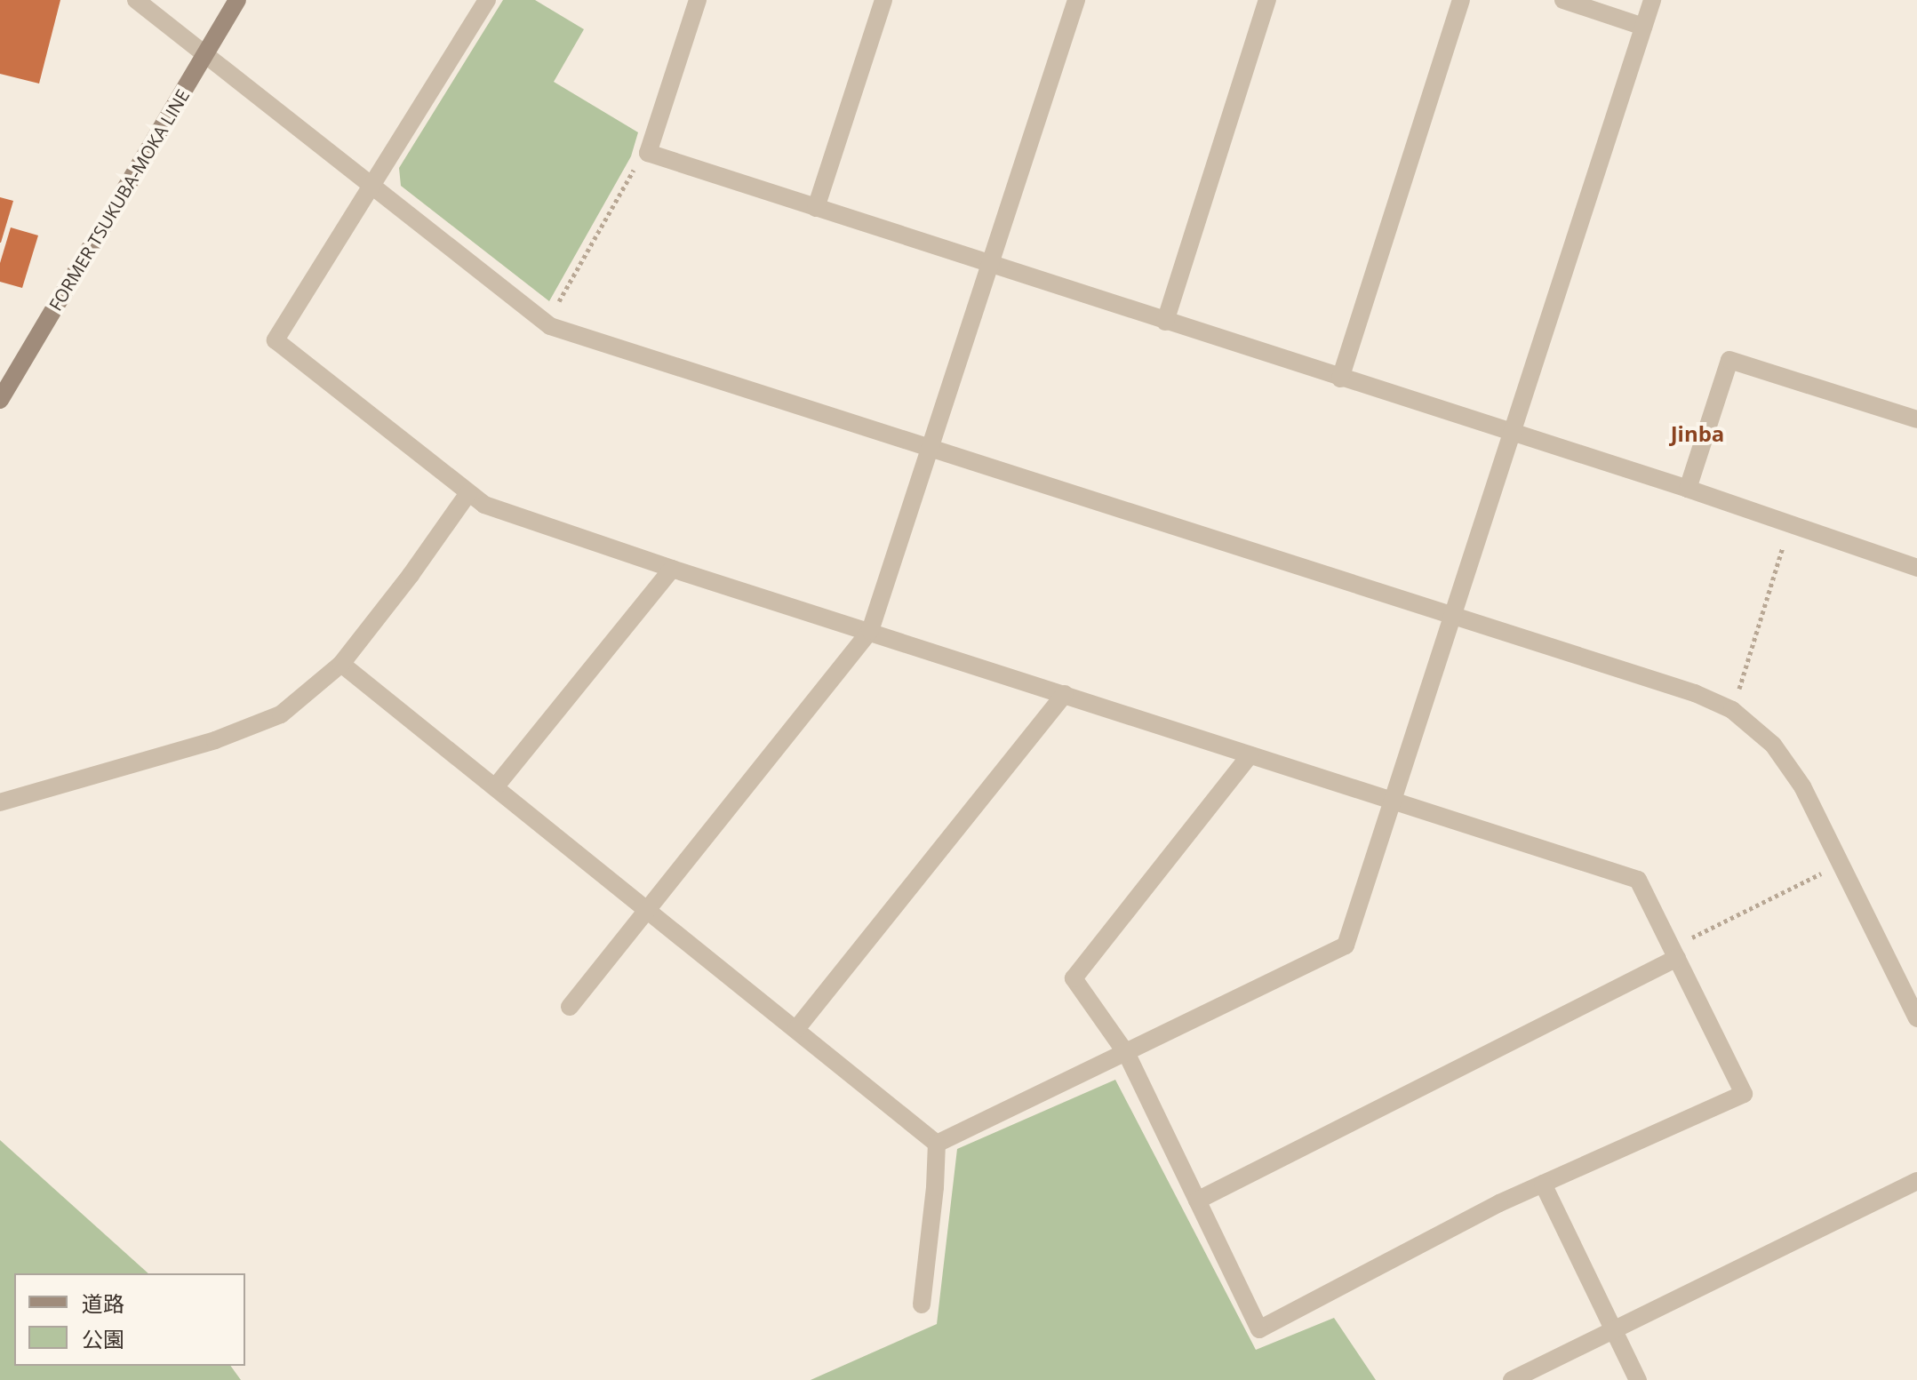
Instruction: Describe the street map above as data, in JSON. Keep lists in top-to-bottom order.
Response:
{
  "streets": {
    "street": ["FORMER TSUKUBA-MOKA LINE"]
  },
  "districts": ["Jinba"],
  "legend": ["道路", "公園"]
}
